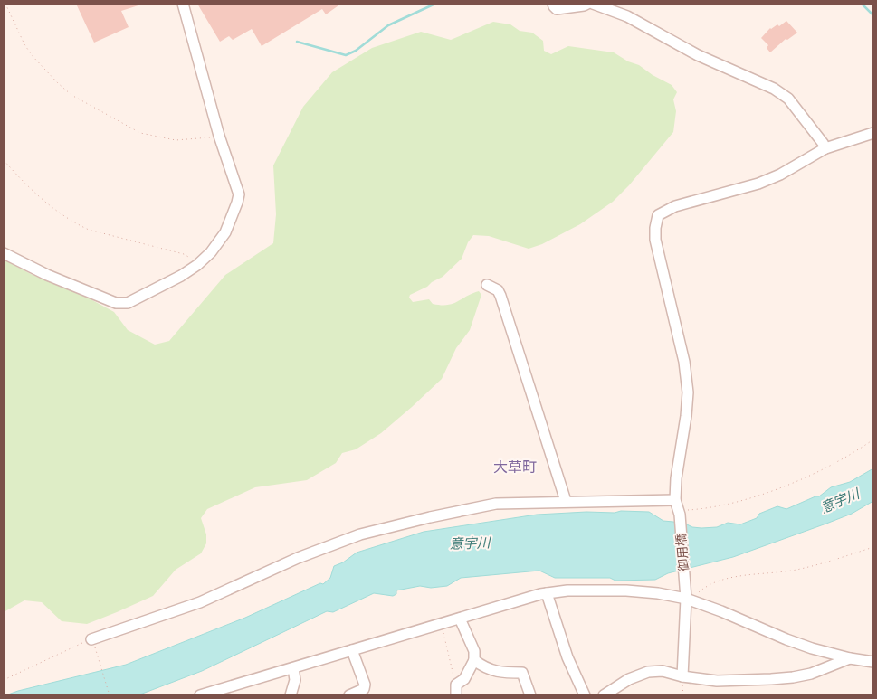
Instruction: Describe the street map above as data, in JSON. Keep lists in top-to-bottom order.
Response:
{
  "streets": {
    "street": ["御用橋"]
  },
  "districts": ["大草町"],
  "water": ["意宇川"]
}
